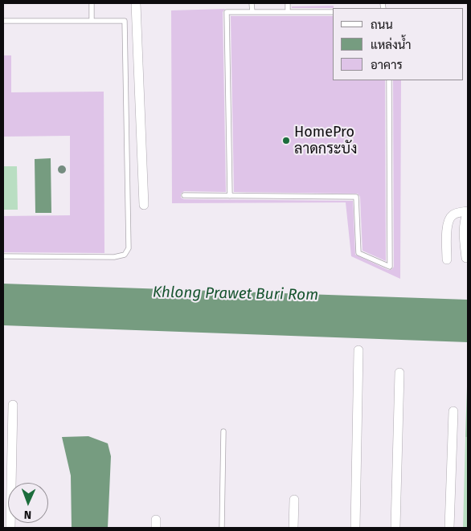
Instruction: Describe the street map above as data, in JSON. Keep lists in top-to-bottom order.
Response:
{
  "water": ["Khlong Prawet Buri Rom"],
  "places": ["HomePro ลาดกระบัง"],
  "legend": ["ถนน", "แหล่งน้ำ", "อาคาร"],
  "north": "bottom"
}
